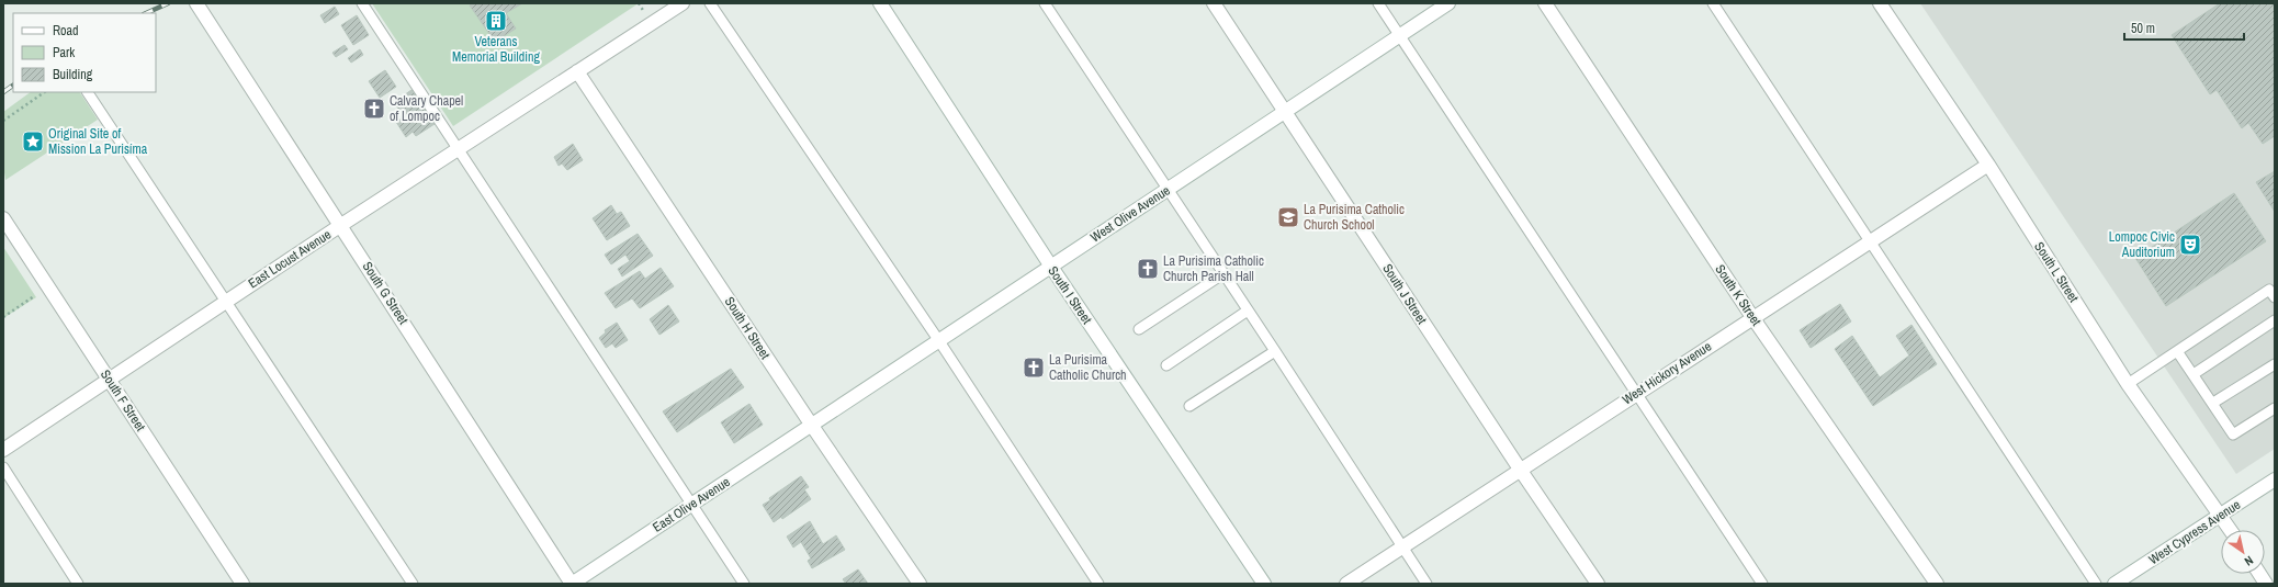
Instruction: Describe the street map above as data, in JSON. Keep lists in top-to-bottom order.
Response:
{
  "streets": {
    "street": [
      "West Olive Avenue",
      "East Locust Avenue",
      "South L Street",
      "South G Street",
      "South J Street",
      "South I Street",
      "South K Street",
      "South H Street",
      "West Hickory Avenue",
      "South F Street",
      "East Olive Avenue",
      "West Cypress Avenue"
    ]
  },
  "crossings": [
    ["West Olive Avenue", "South J Street"],
    ["West Olive Avenue", "South I Street"],
    ["West Olive Avenue", "South H Street"],
    ["West Olive Avenue", "East Olive Avenue"],
    ["East Locust Avenue", "South G Street"],
    ["East Locust Avenue", "South H Street"],
    ["East Locust Avenue", "South F Street"],
    ["South L Street", "West Hickory Avenue"],
    ["South L Street", "West Cypress Avenue"],
    ["South G Street", "East Olive Avenue"],
    ["South J Street", "West Hickory Avenue"],
    ["South K Street", "West Hickory Avenue"],
    ["South H Street", "East Olive Avenue"]
  ],
  "places": {
    "building": ["Veterans Memorial Building"],
    "church": ["Calvary Chapel of Lompoc", "La Purisima Catholic Church Parish Hall", "La Purisima Catholic Church"],
    "place": ["Original Site of Mission La Purisíma"],
    "school or university": ["La Purisima Catholic Church School"],
    "theatre": ["Lompoc Civic Auditorium"]
  },
  "legend": ["Road", "Park", "Building"],
  "scale_bar": "50 m",
  "north": "bottom right"
}
